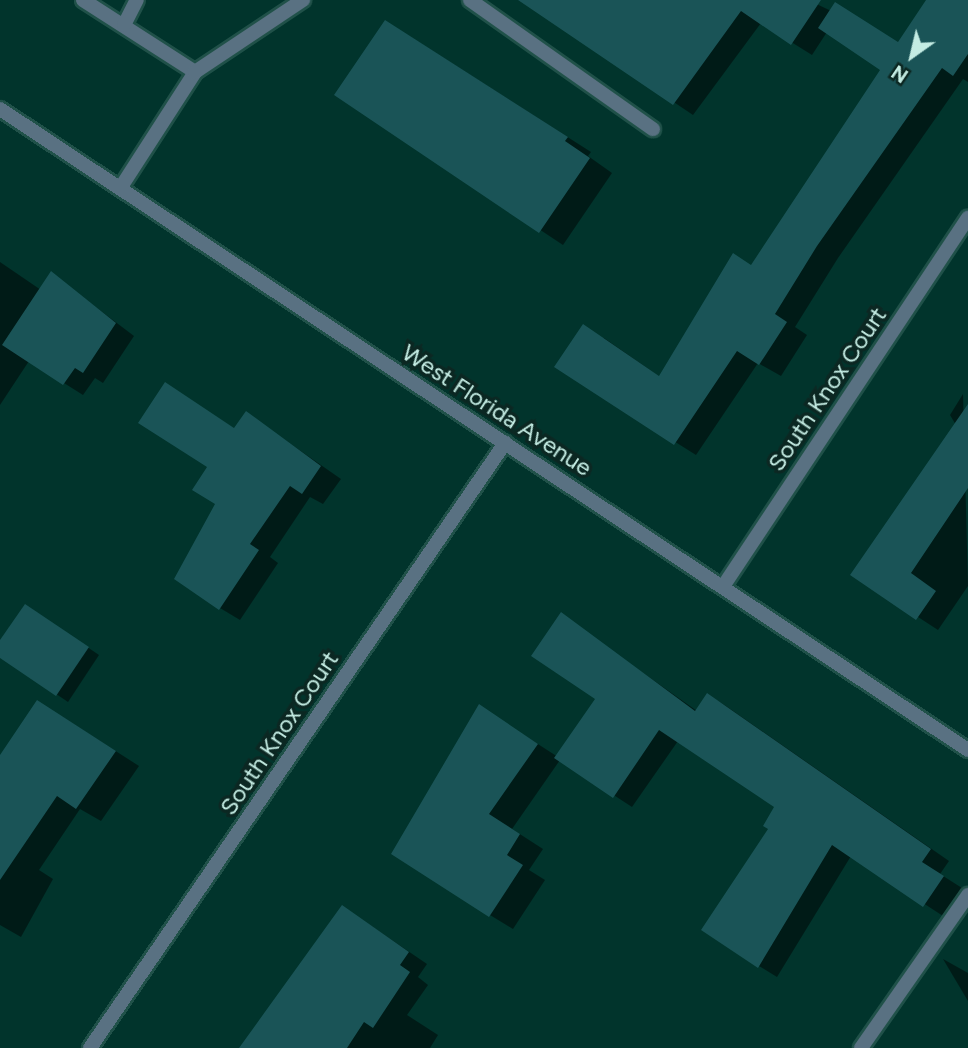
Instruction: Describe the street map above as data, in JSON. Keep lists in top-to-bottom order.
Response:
{
  "streets": {
    "street": ["South Knox Court", "West Florida Avenue"]
  },
  "crossings": [
    ["South Knox Court", "West Florida Avenue"]
  ],
  "north": "bottom left"
}
